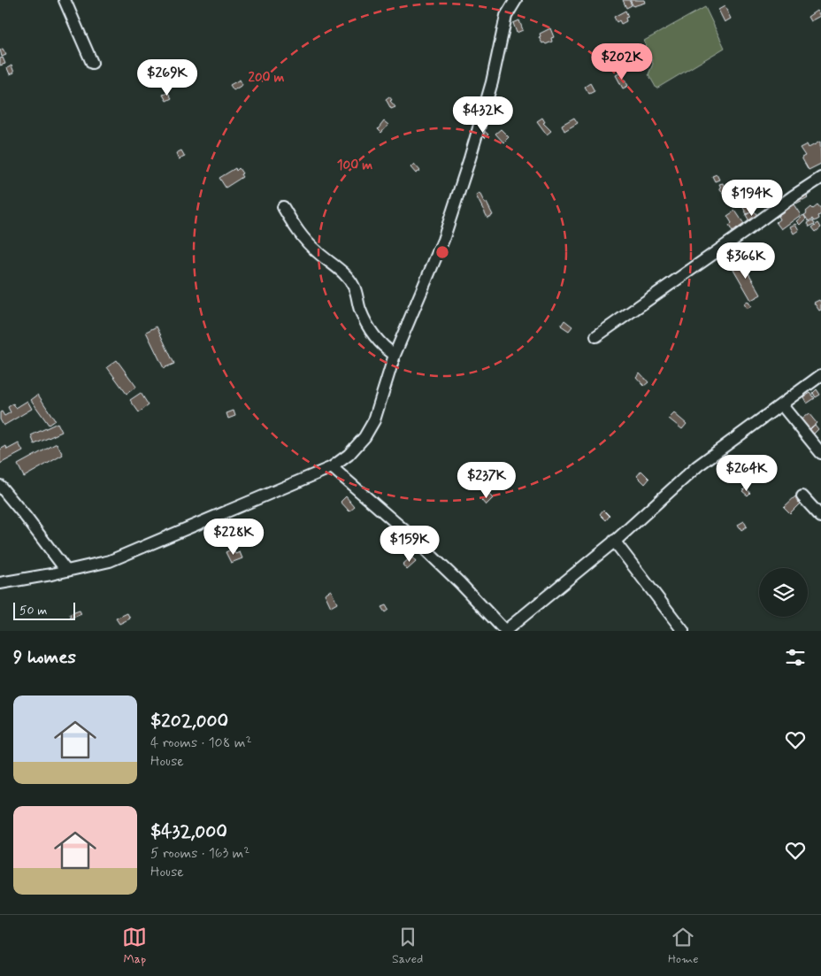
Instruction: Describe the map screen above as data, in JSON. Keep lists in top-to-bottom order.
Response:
{
  "scale_bar": "50 m",
  "page": {
    "price": [
      "$202K",
      "$269K",
      "$432K",
      "$194K",
      "$366K",
      "$264K",
      "$237K",
      "$228K",
      "$159K"
    ],
    "scale": "50 m",
    "heading": "9 homes",
    "list": [
      {
        "name": "$202,000",
        "note": "4 rooms · 108 m² · House"
      },
      {
        "name": "$432,000",
        "note": "5 rooms · 163 m² · House"
      }
    ],
    "tabs": ["Map", "Saved", "Home"]
  },
  "rings": ["200 m", "100 m"]
}
